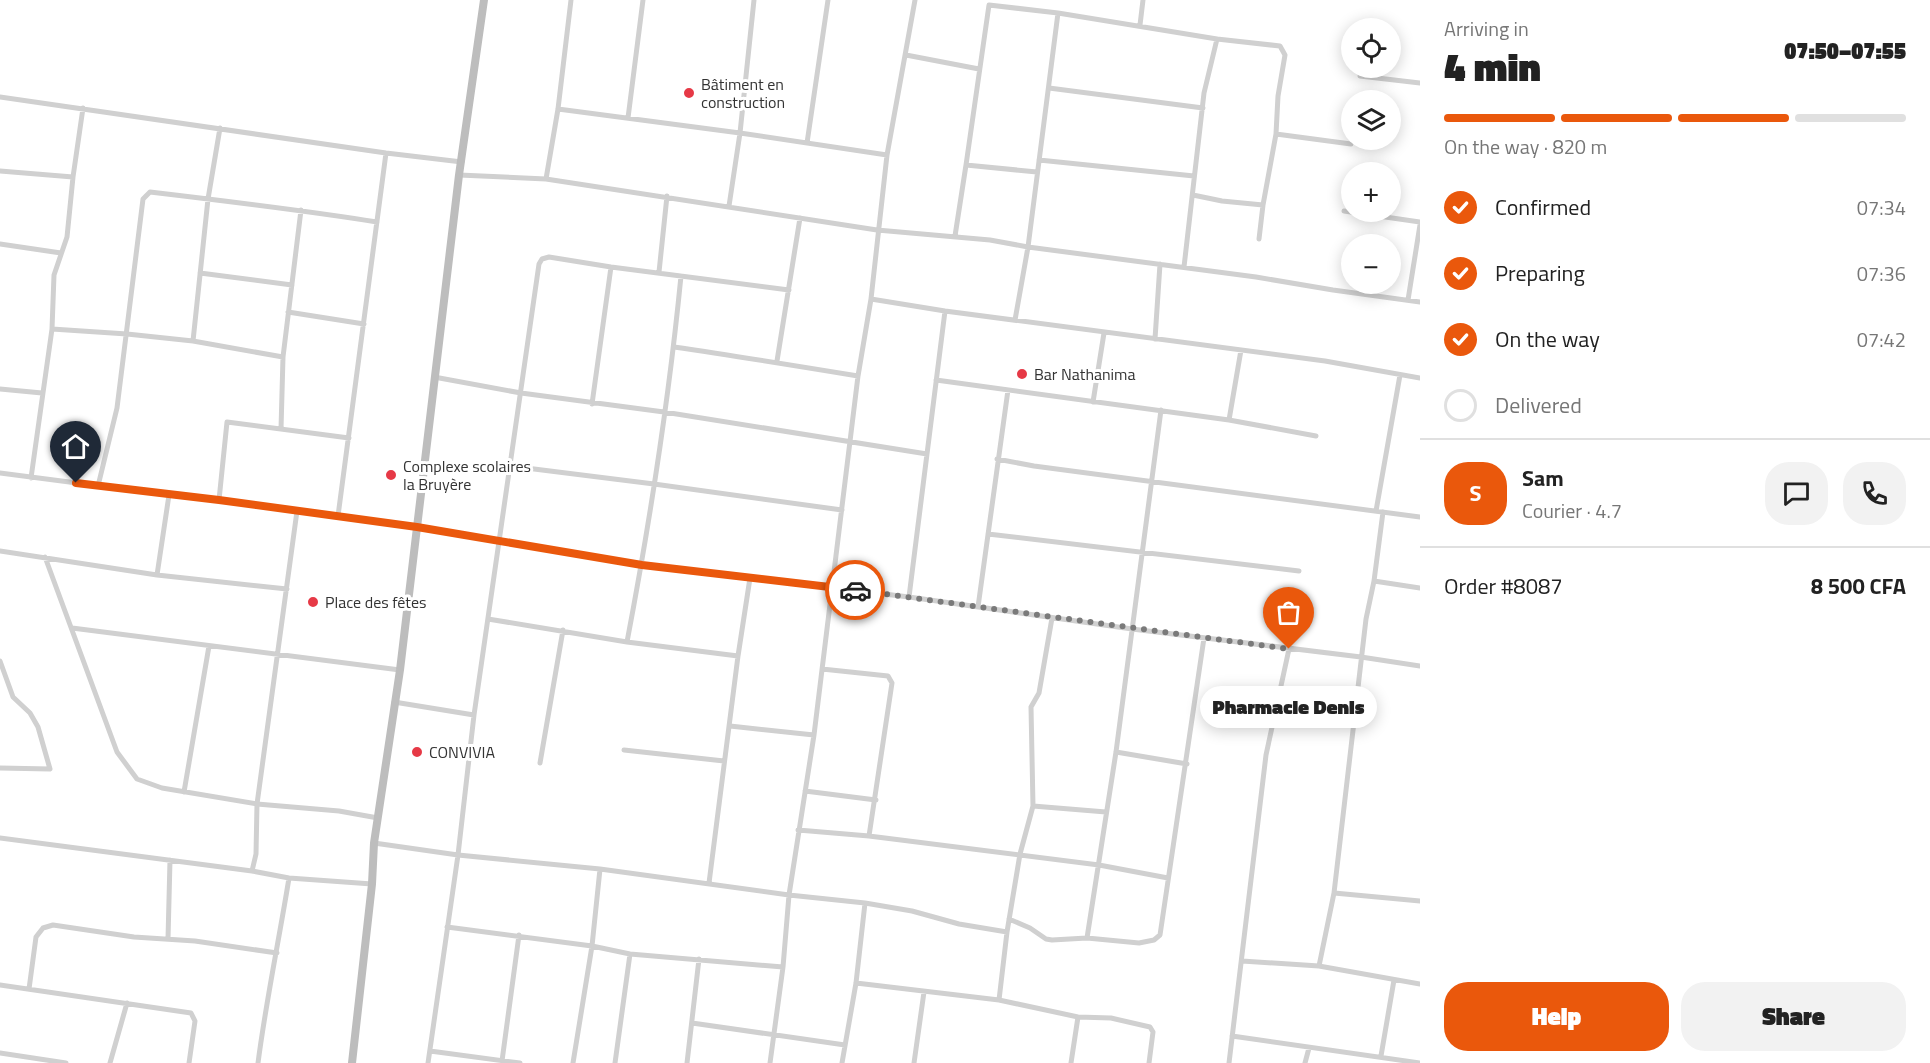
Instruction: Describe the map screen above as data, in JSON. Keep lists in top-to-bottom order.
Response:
{
  "places": [
    "Bâtiment en construction",
    "Bar Nathanima",
    "Complexe scolaires la Bruyère",
    "Place des fêtes",
    "Pharmacie Denis",
    "CONVIVIA"
  ],
  "page": {
    "heading": ["4 min", "Arriving in", "07:50–07:55"],
    "panel": [
      "Sam",
      "Courier · 4.7",
      "Order #8087",
      "8 500 CFA"
    ],
    "map_buttons": ["+", "−"],
    "bar": "On the way · 820 m",
    "list": [
      ["Confirmed", "07:34"],
      ["Preparing", "07:36"],
      ["On the way", "07:42"],
      "Delivered"
    ],
    "round": "S",
    "bubble": "Pharmacie Denis",
    "buttons": ["Help", "Share"]
  }
}
